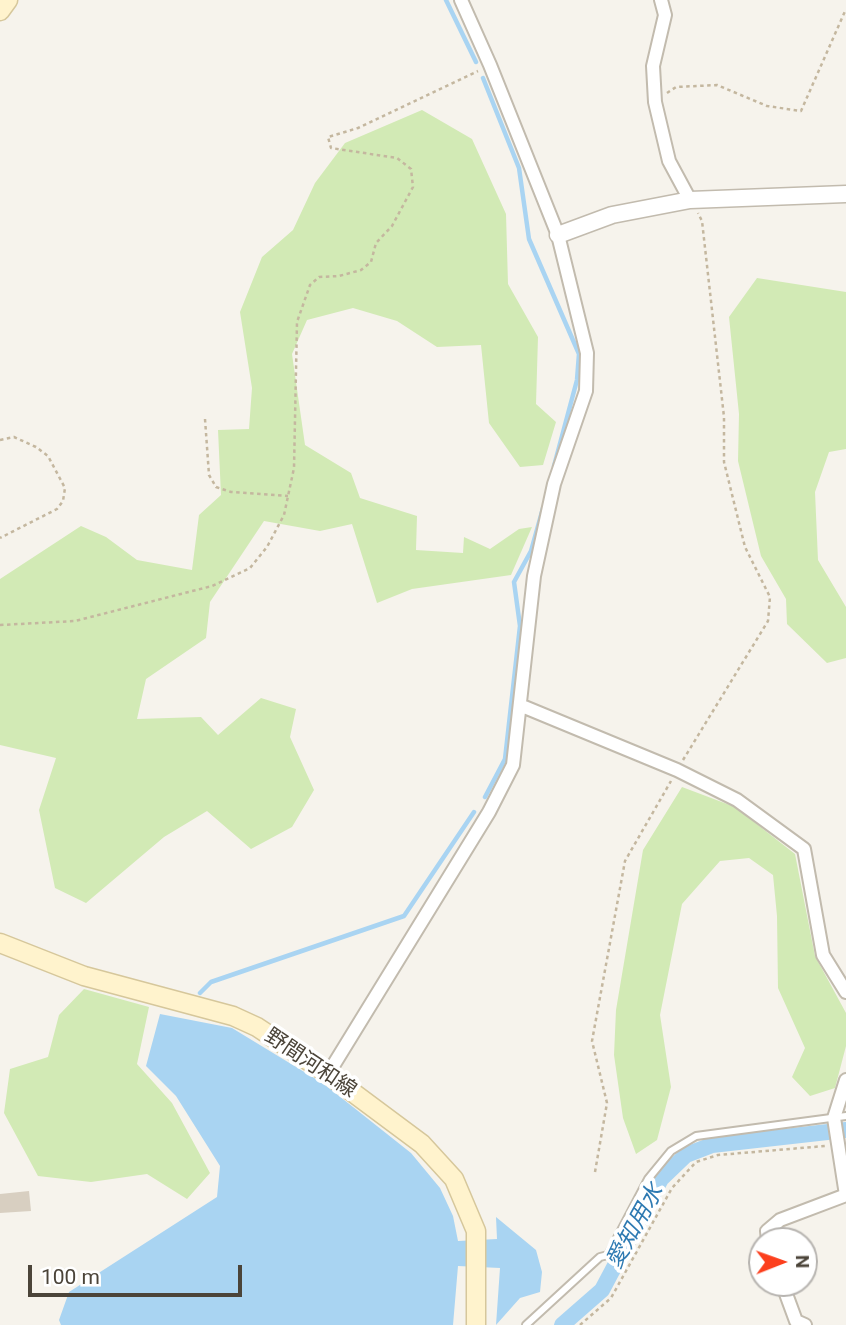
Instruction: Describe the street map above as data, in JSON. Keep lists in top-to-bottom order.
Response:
{
  "streets": {
    "main road": ["野間河和線"]
  },
  "water": ["愛知用水"],
  "scale_bar": "100 m",
  "north": "right"
}
